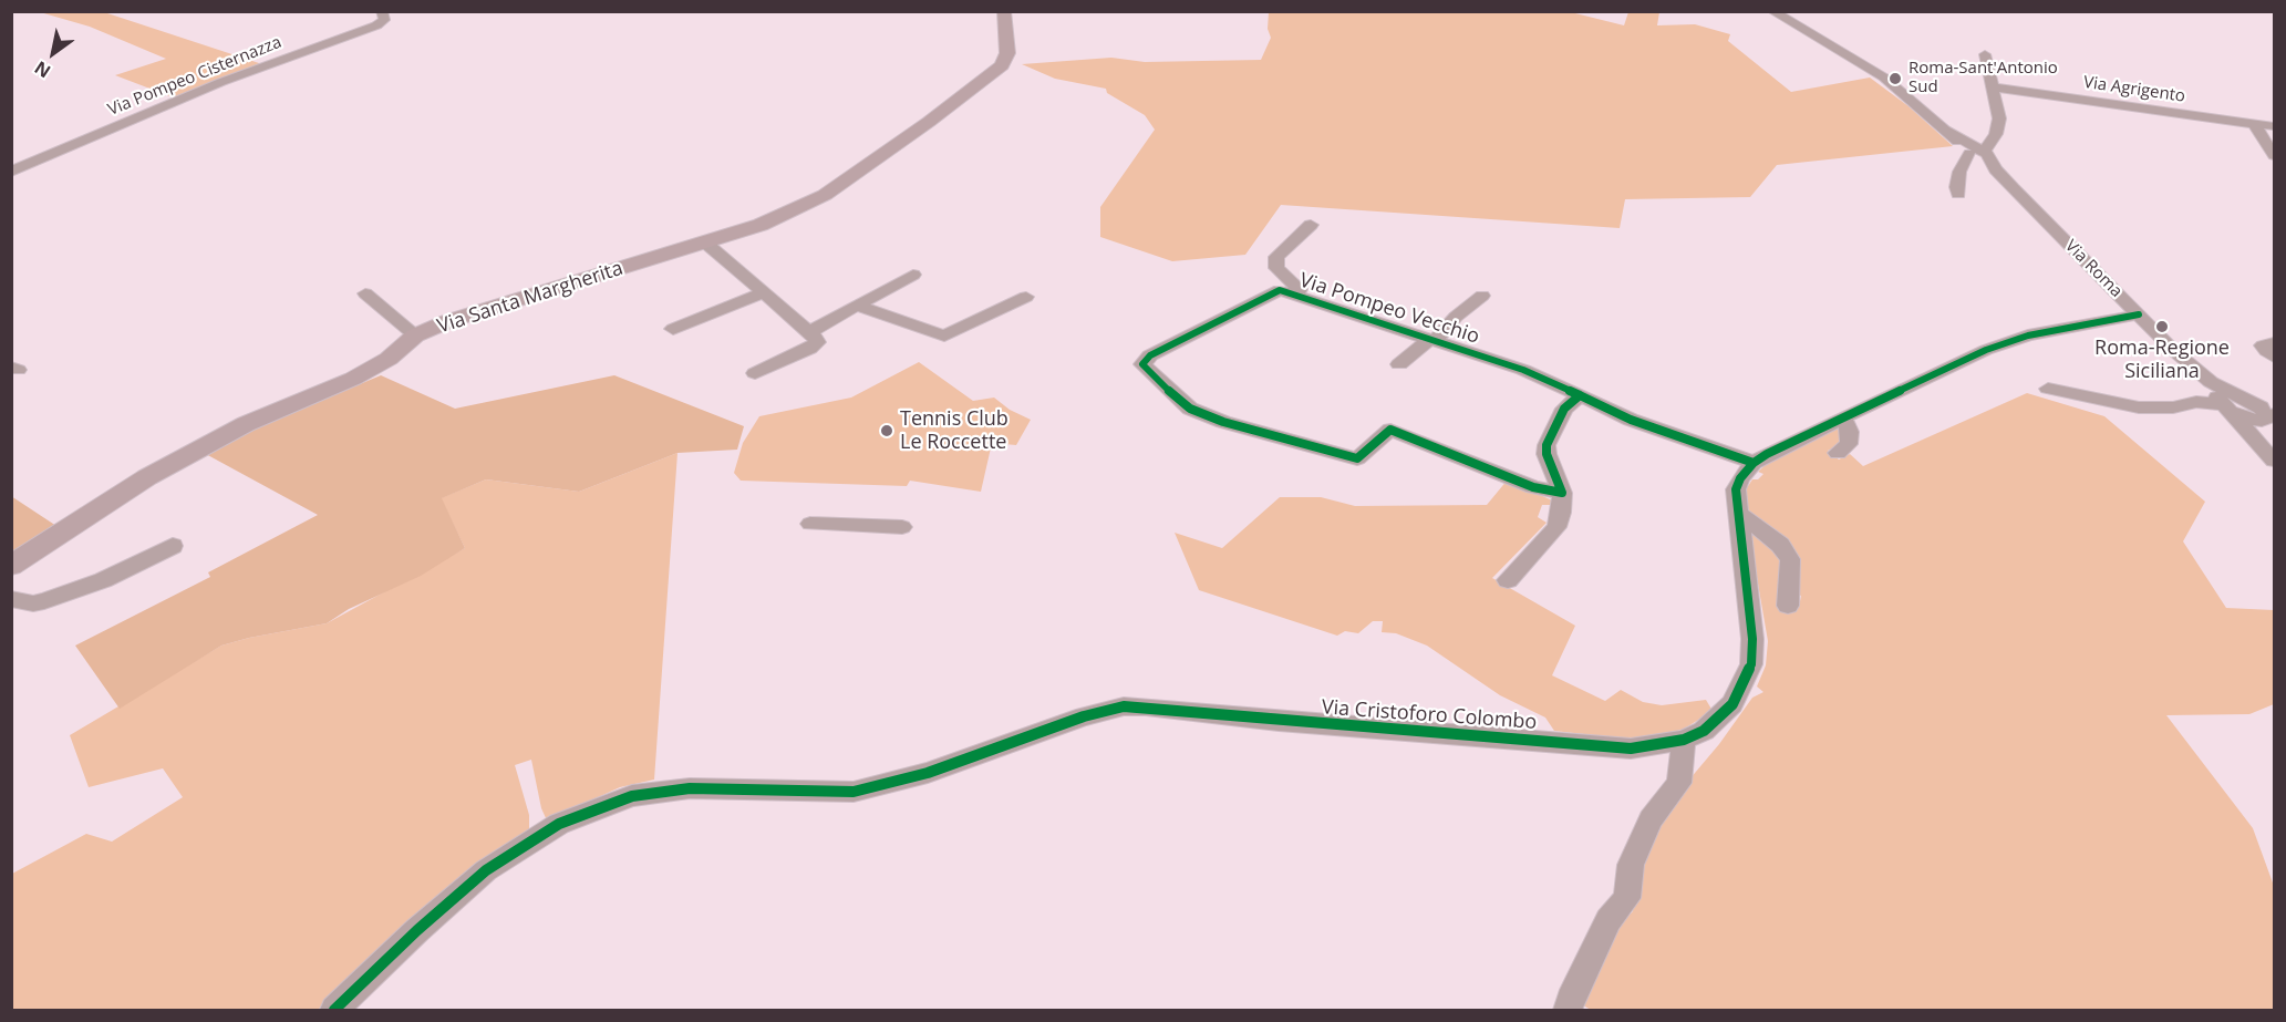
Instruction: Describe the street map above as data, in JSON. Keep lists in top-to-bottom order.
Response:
{
  "streets": {
    "main road": ["Via Santa Margherita"],
    "street": [
      "Via Pompeo Cisternazza",
      "Via Agrigento",
      "Via Roma",
      "Via Pompeo Vecchio",
      "Via Cristoforo Colombo"
    ]
  },
  "places": ["Roma-Sant'Antonio Sud", "Roma-Regione Siciliana", "Tennis Club Le Roccette"],
  "north": "bottom left"
}
